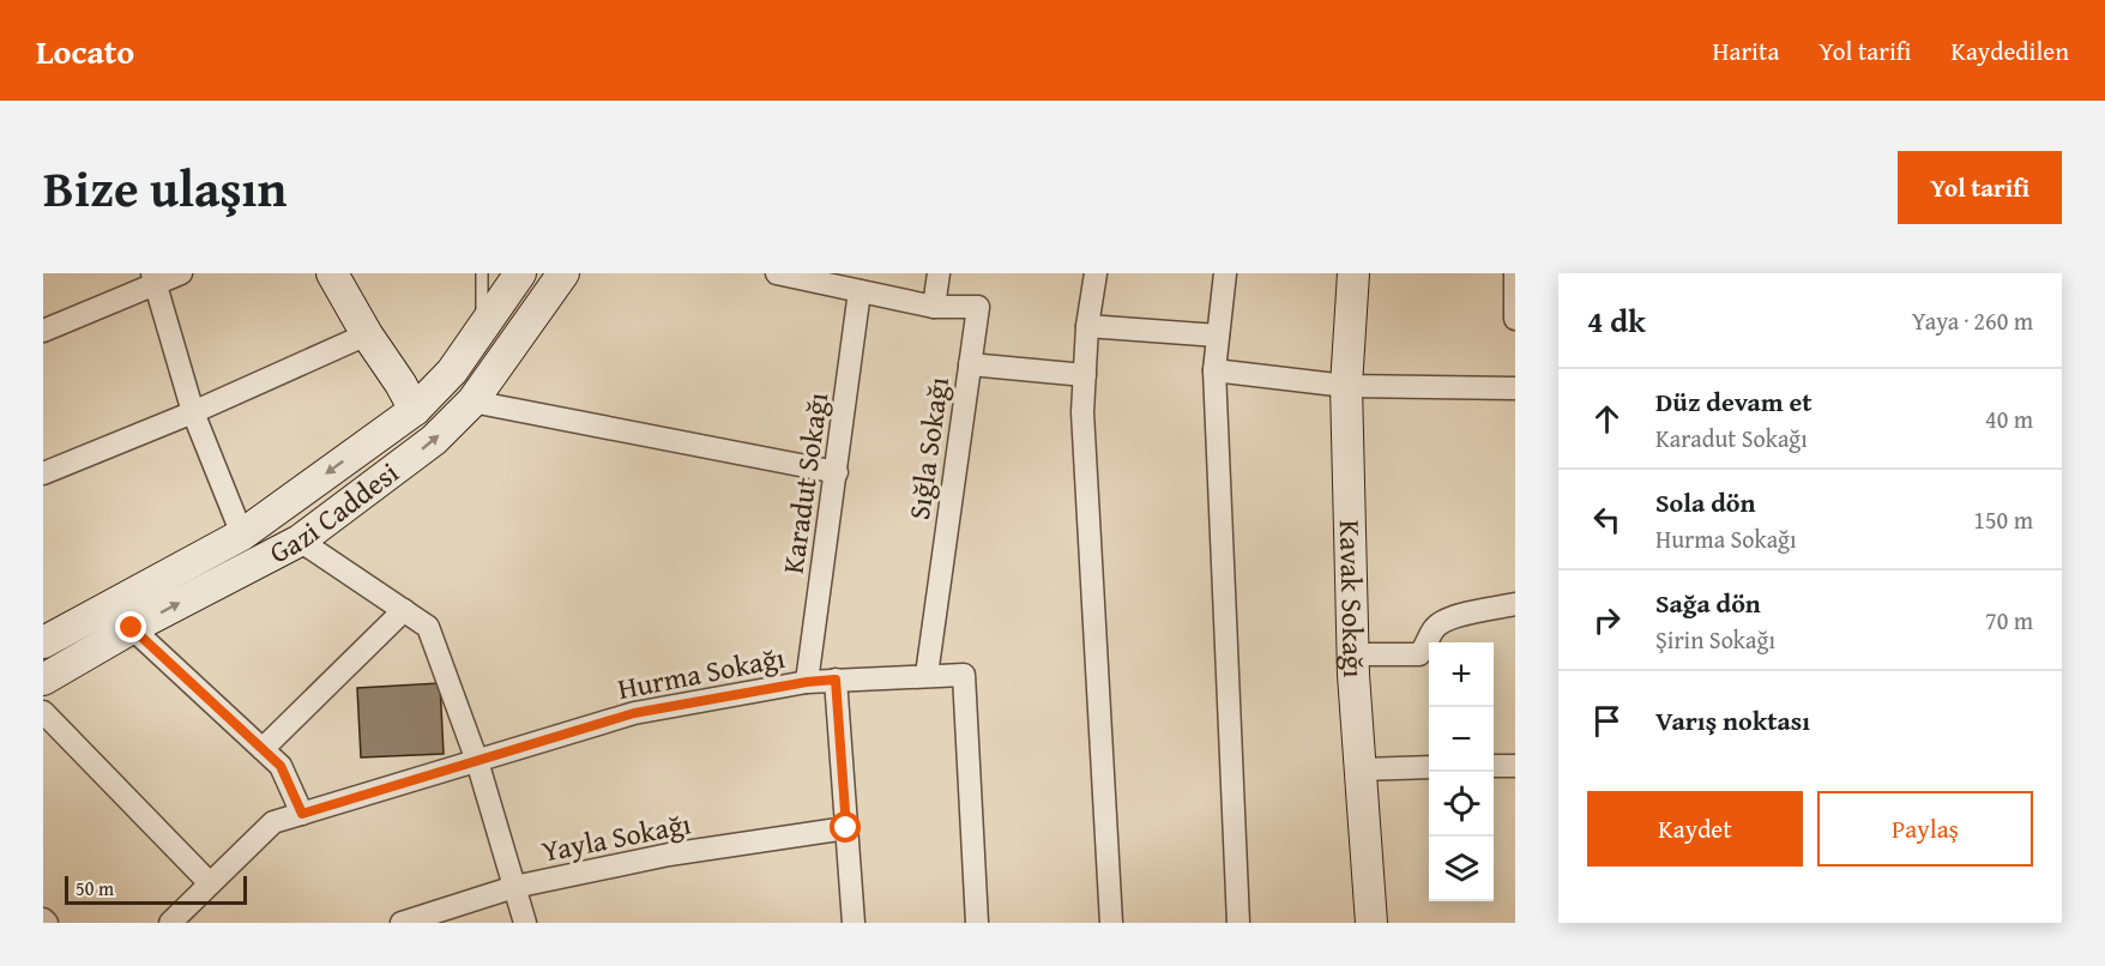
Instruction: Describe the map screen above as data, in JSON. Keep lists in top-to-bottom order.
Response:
{
  "streets": {
    "main road": ["Gazi Caddesi", "Kavak Sokağı"],
    "street": [
      "Sığla Sokağı",
      "Karadut Sokağı",
      "Hurma Sokağı",
      "Yayla Sokağı"
    ]
  },
  "crossings": [
    ["Sığla Sokağı", "Hurma Sokağı"],
    ["Karadut Sokağı", "Hurma Sokağı"]
  ],
  "scale_bar": "50 m",
  "page": {
    "header": "Locato",
    "nav": ["Harita", "Yol tarifi", "Kaydedilen"],
    "title": "Bize ulaşın",
    "buttons": [
      "Yol tarifi",
      ["Kaydet", "Paylaş"]
    ],
    "heading": ["4 dk", "Yaya · 260 m"],
    "list": [
      ["Düz devam et", "Karadut Sokağı", "40 m"],
      ["Sola dön", "Hurma Sokağı", "150 m"],
      ["Sağa dön", "Şirin Sokağı", "70 m"],
      "Varış noktası"
    ],
    "map_buttons": ["+", "−"],
    "scale": "50 m"
  }
}
